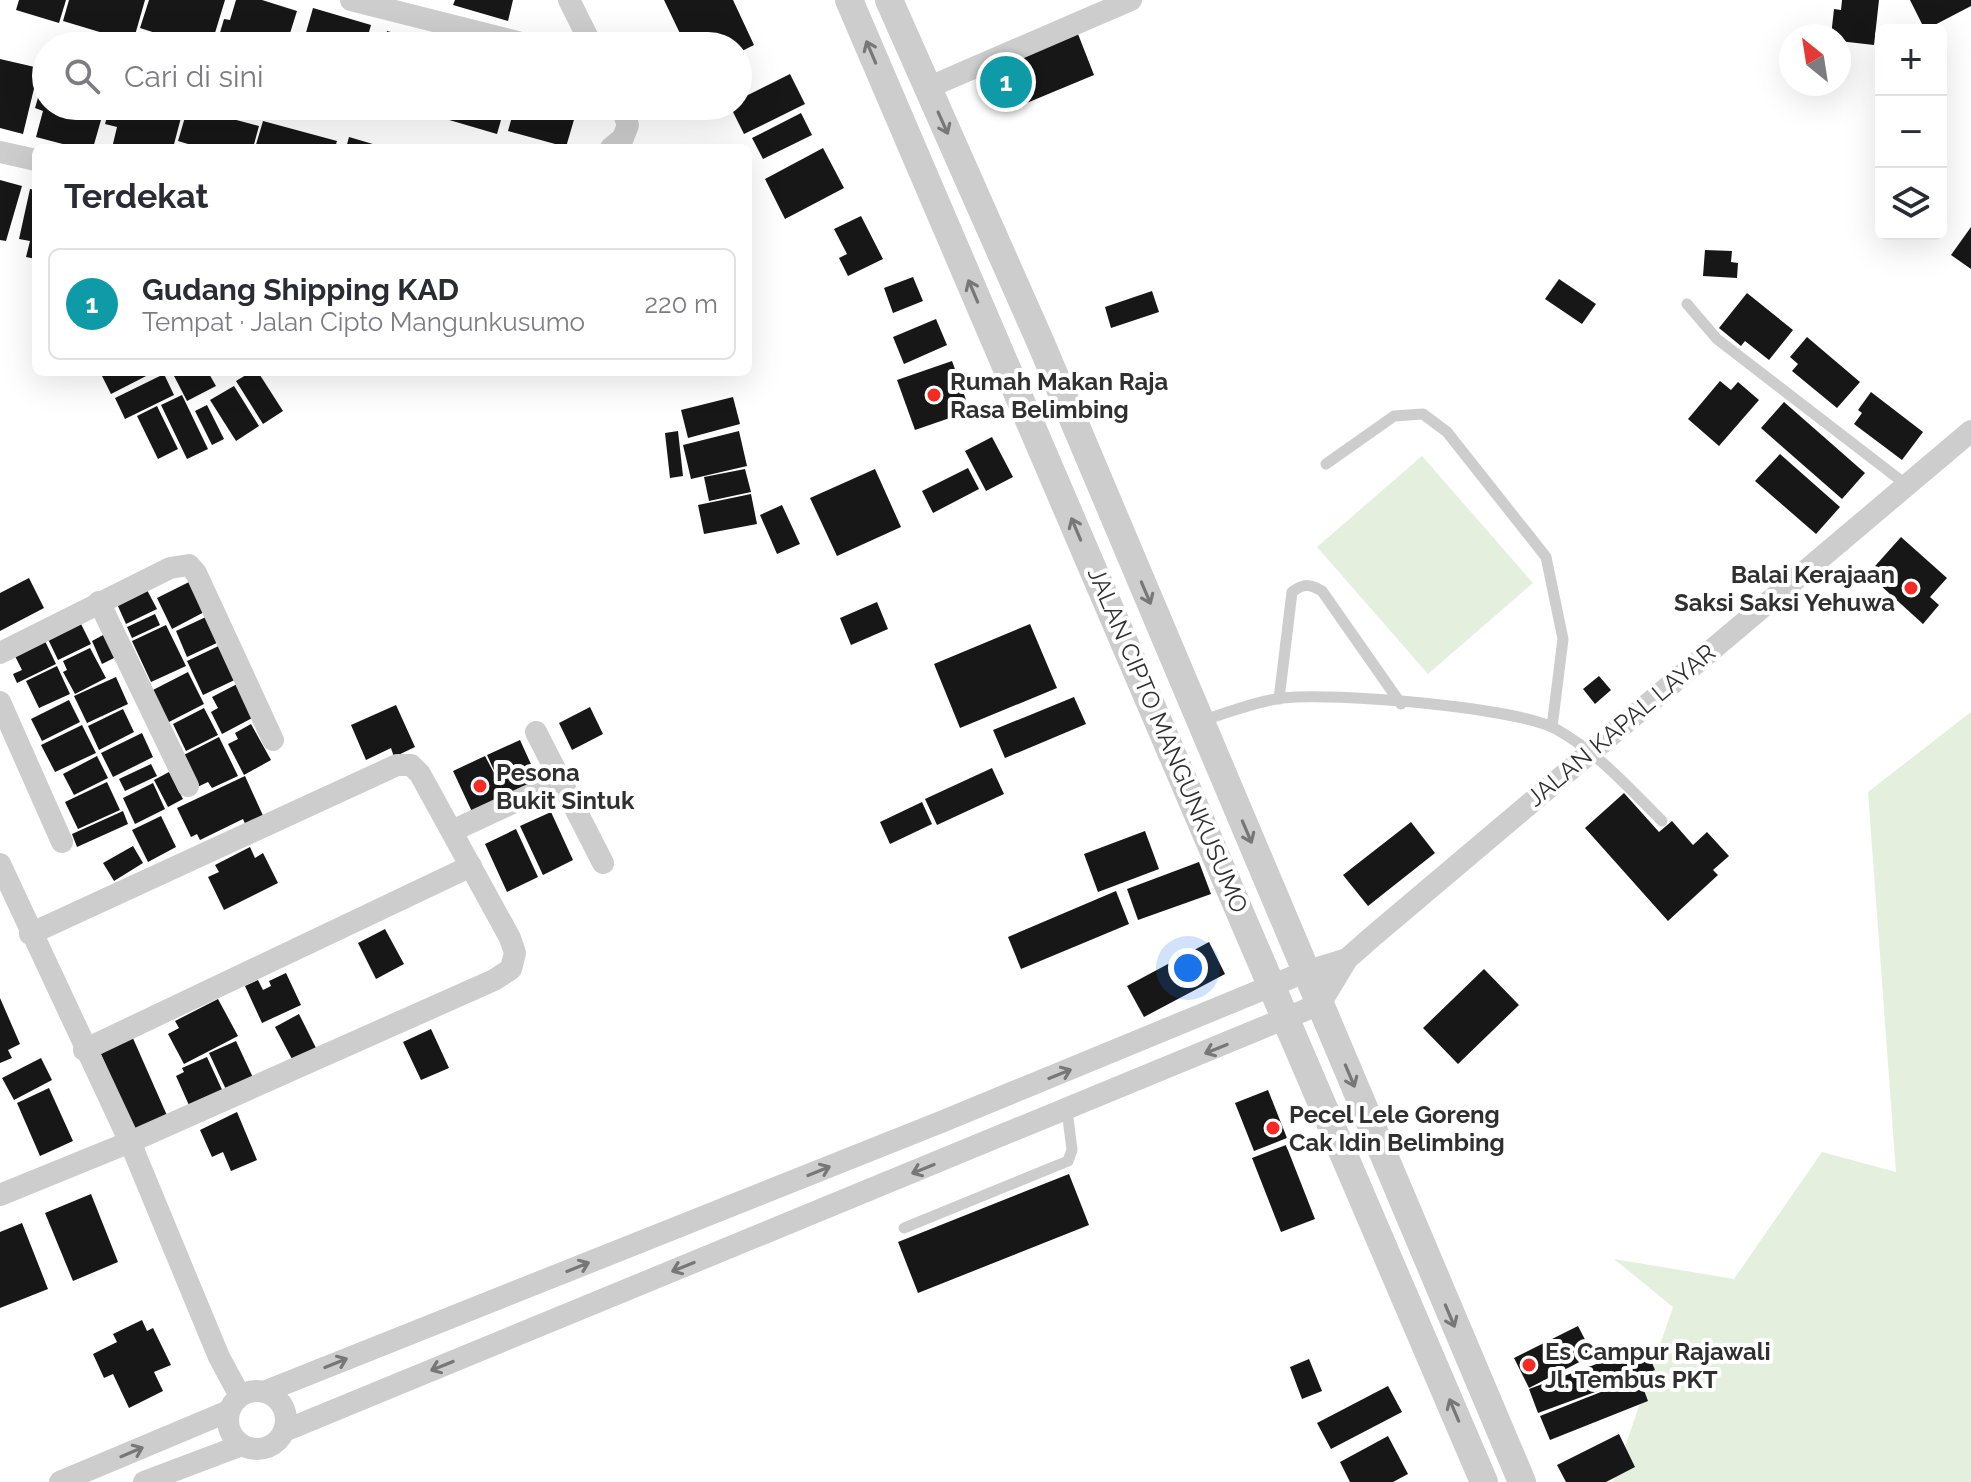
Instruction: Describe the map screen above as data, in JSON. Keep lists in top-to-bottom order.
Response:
{
  "streets": {
    "street": ["JALAN KAPAL LAYAR", "JALAN CIPTO MANGUNKUSUMO"]
  },
  "places": [
    "Rumah Makan Raja Rasa Belimbing",
    "Balai Kerajaan Saksi Saksi Yehuwa",
    "Pesona Bukit Sintuk",
    "Pecel Lele Goreng Cak Idin Belimbing",
    "Es Campur Rajawali Jl. Tembus PKT"
  ],
  "north": "top left",
  "page": {
    "map_buttons": ["+", "−"],
    "search": "Cari di sini",
    "pins": "1",
    "heading": "Terdekat",
    "list": [
      {
        "mark": "1",
        "name": "Gudang Shipping KAD",
        "note": "Tempat · Jalan Cipto Mangunkusumo",
        "value": "220 m"
      }
    ]
  }
}
